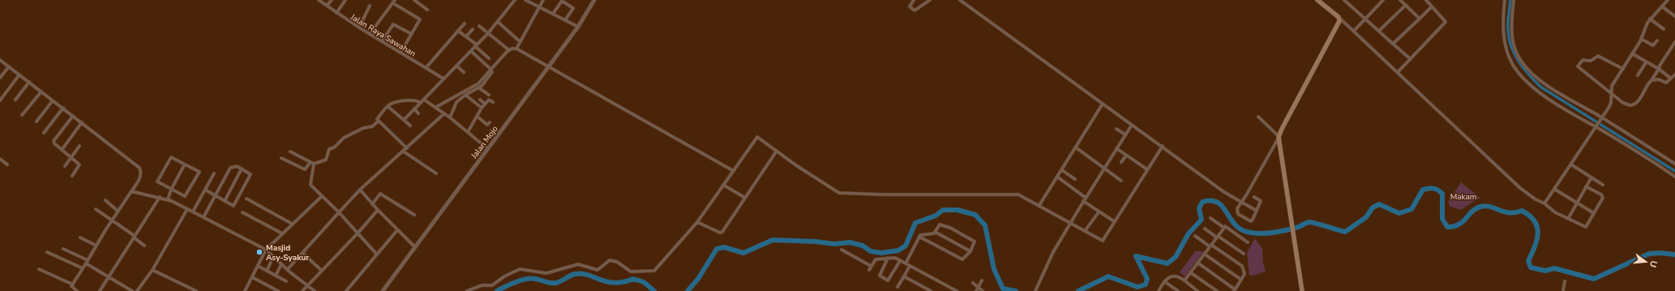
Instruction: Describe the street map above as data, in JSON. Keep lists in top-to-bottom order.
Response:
{
  "streets": {
    "street": ["Jalan Raya Sawahan", "Jalan Mojo"]
  },
  "parks": ["Makam"],
  "places": ["Masjid Asy-Syakur"],
  "north": "right"
}
